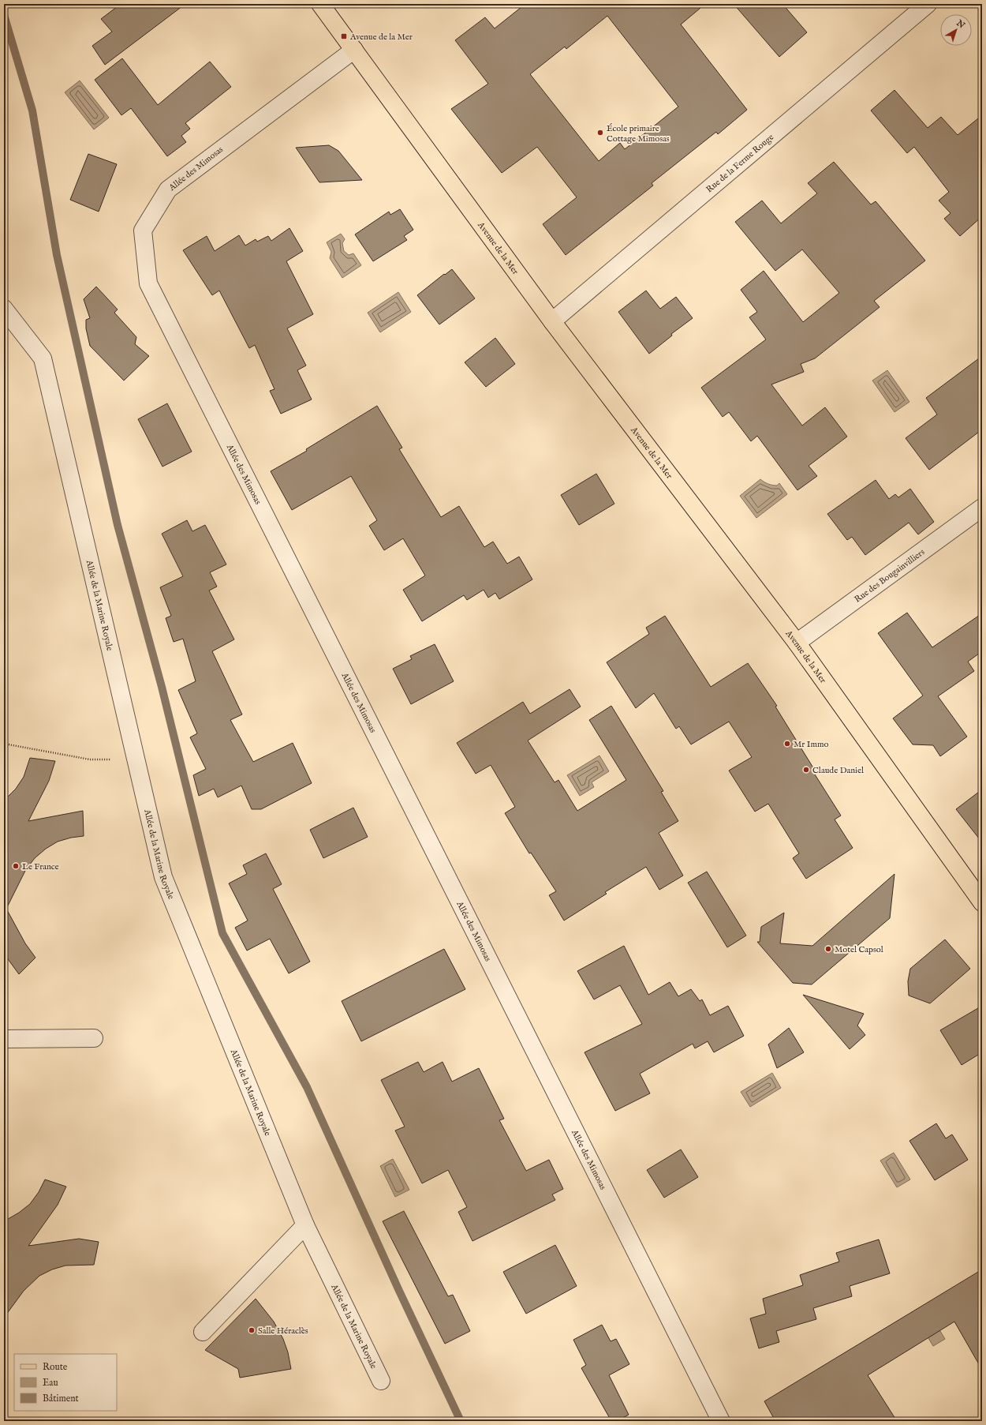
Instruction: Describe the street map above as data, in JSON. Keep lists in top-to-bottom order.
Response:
{
  "streets": {
    "main road": ["Avenue de la Mer"],
    "street": [
      "Rue de la Ferme Rouge",
      "Allée des Mimosas",
      "Rue des Bougainvilliers",
      "Allée de la Marine Royale"
    ]
  },
  "crossings": [
    ["Rue de la Ferme Rouge", "Avenue de la Mer"],
    ["Allée des Mimosas", "Avenue de la Mer"],
    ["Avenue de la Mer", "Rue des Bougainvilliers"]
  ],
  "places": {
    "transit": ["Avenue de la Mer"],
    "other": [
      "École primaire Cottage Mimosas",
      "Mr Immo",
      "Claude Daniel",
      "Le France",
      "Motel Capsol",
      "Salle Héraclès"
    ]
  },
  "legend": ["Route", "Eau", "Bâtiment"],
  "north": "top right"
}
